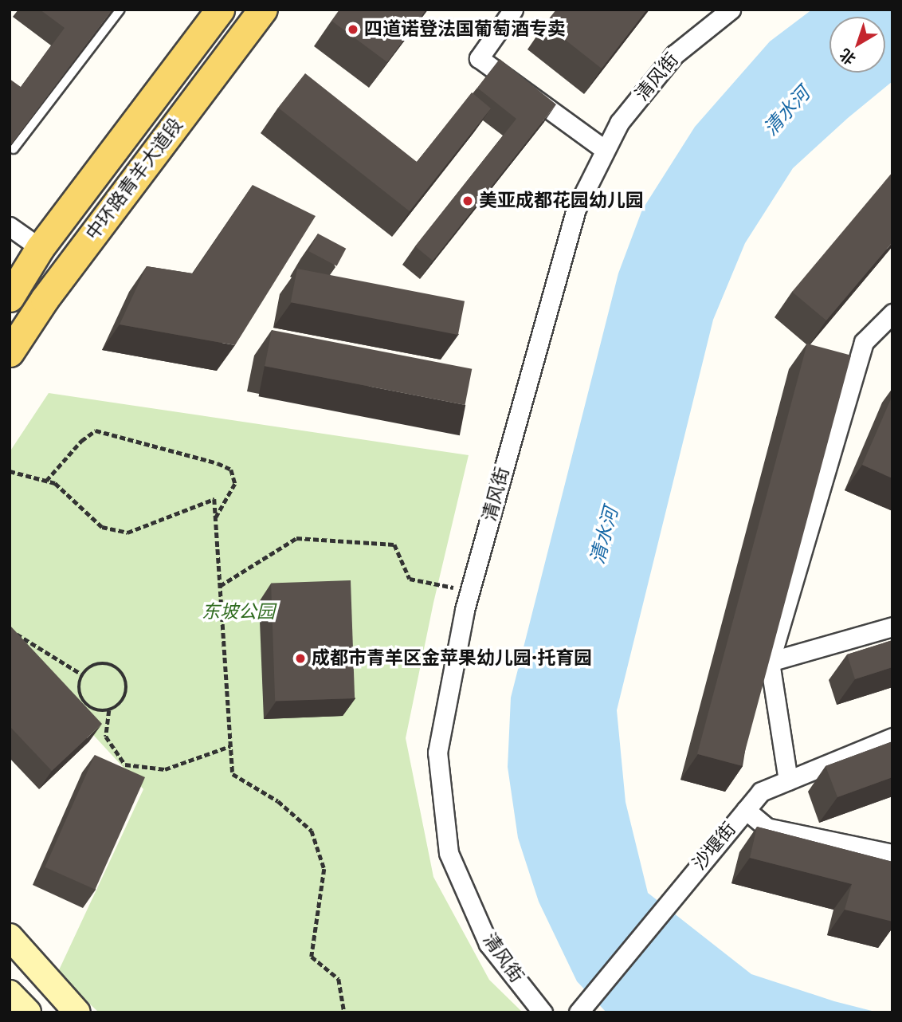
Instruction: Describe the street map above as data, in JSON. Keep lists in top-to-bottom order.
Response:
{
  "streets": {
    "main road": ["中环路青羊大道段"],
    "street": ["清风街", "沙堰街"]
  },
  "water": ["清水河"],
  "parks": ["东坡公园"],
  "places": ["四道诺登法国葡萄酒专卖", "美亚成都花园幼儿园", "成都市青羊区金苹果幼儿园·托育园"],
  "north": "bottom left"
}
